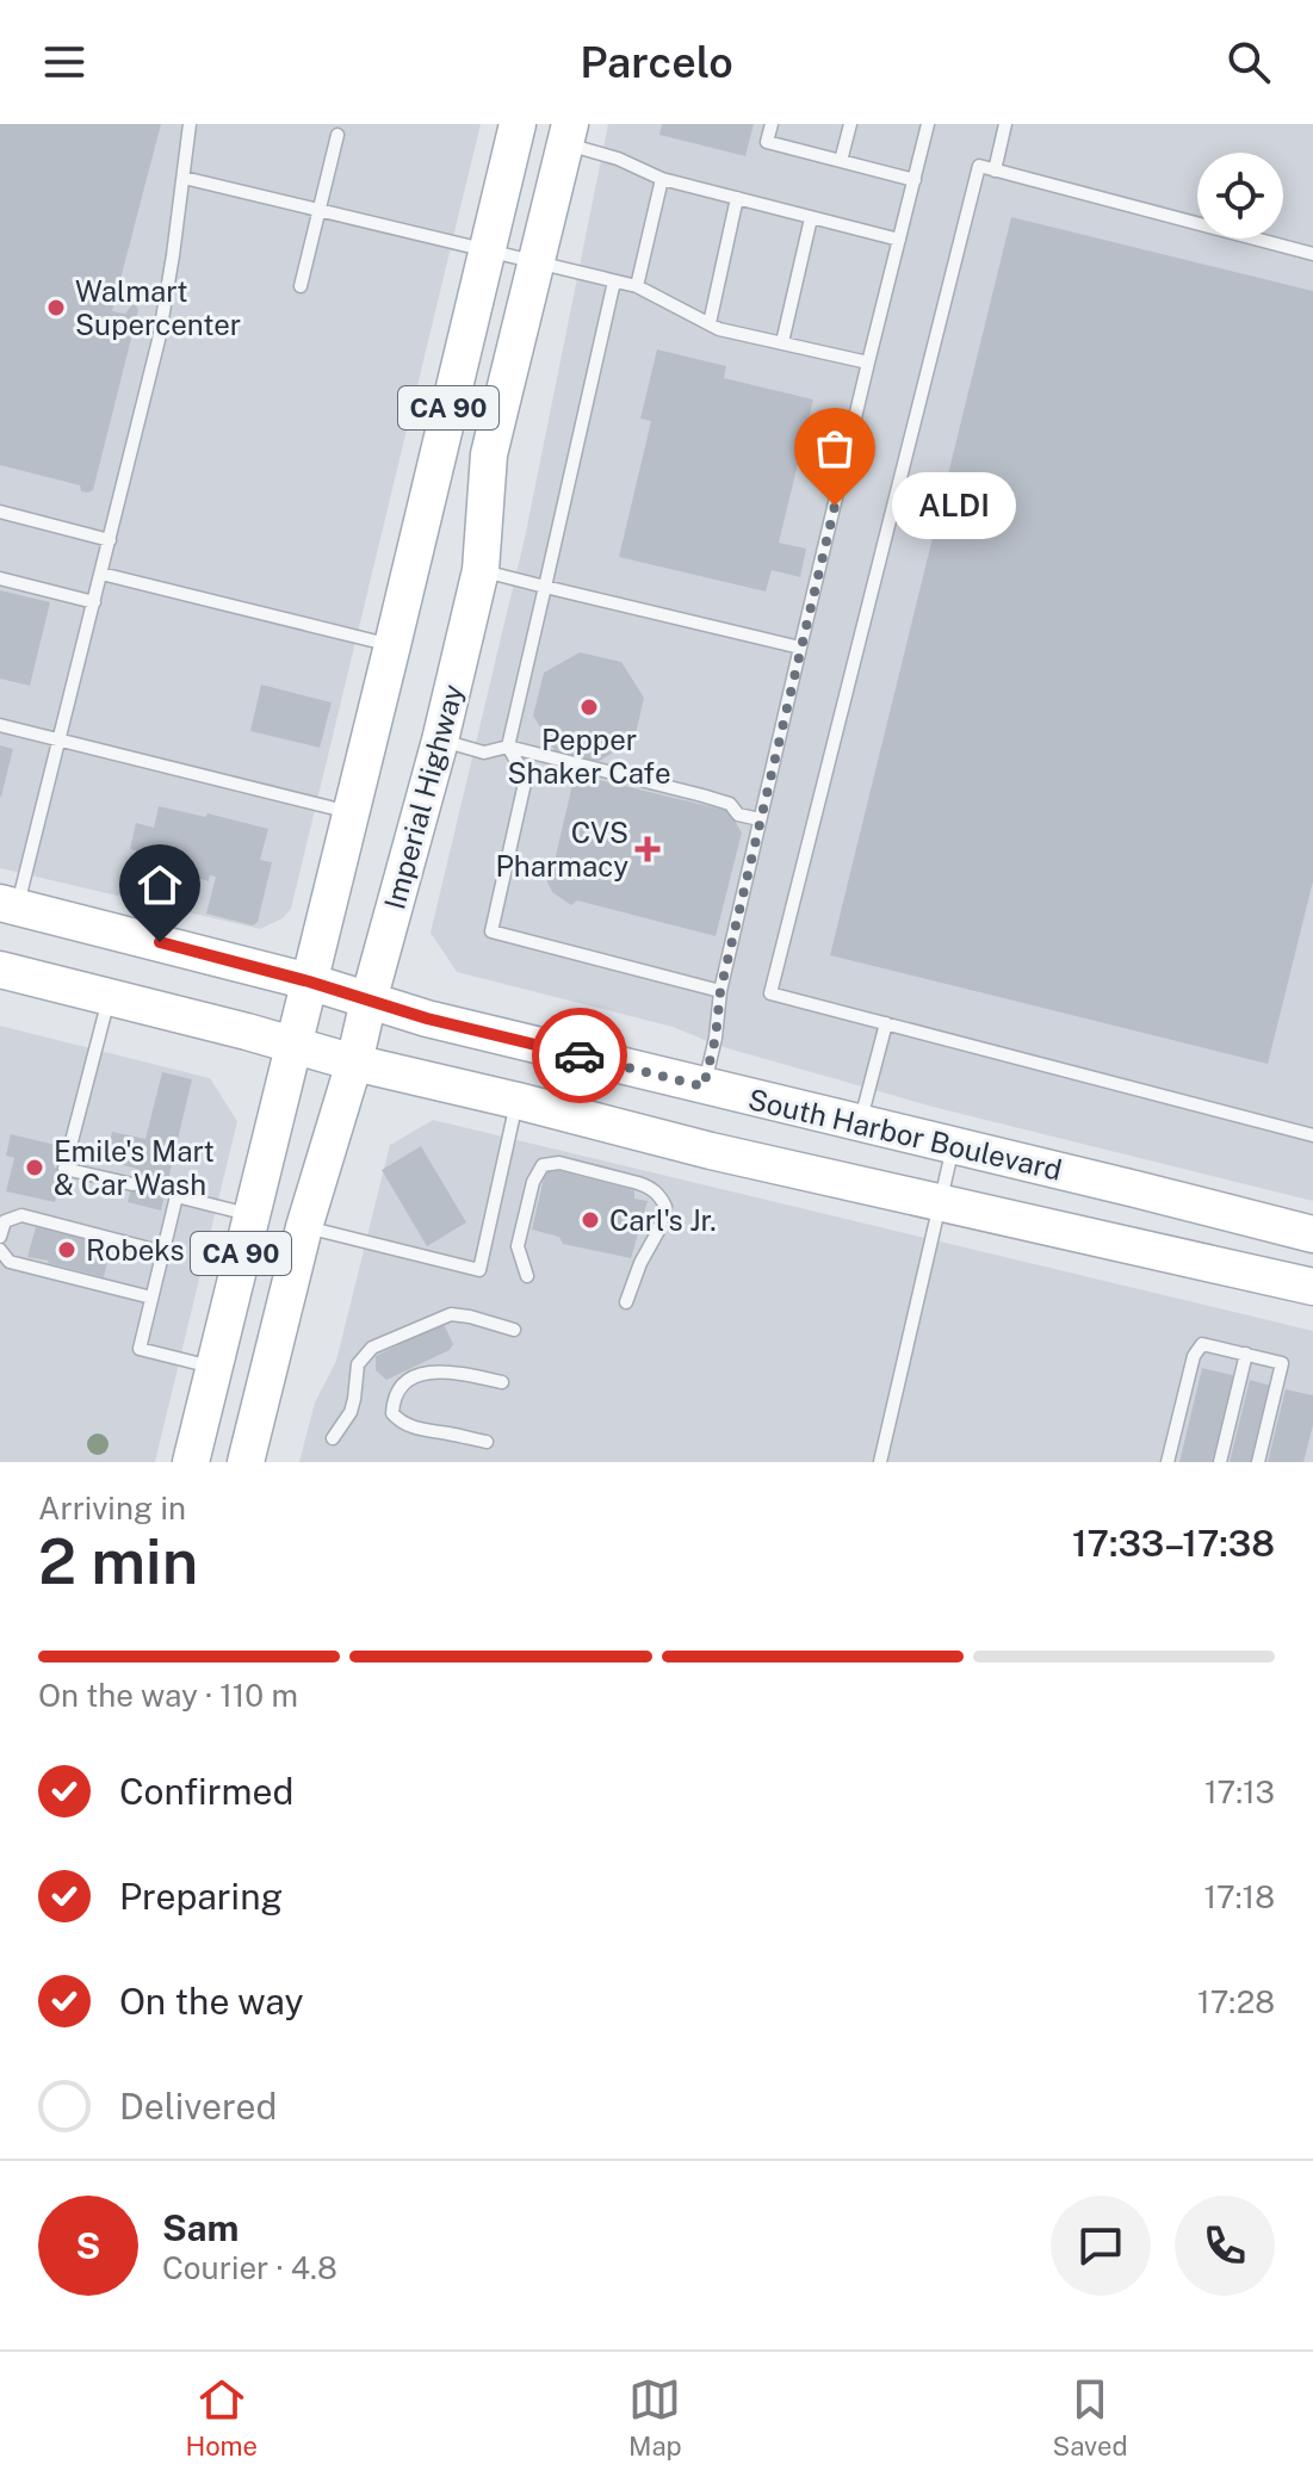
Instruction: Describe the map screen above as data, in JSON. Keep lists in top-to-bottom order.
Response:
{
  "streets": {
    "main road": ["CA 90", "Imperial Highway", "South Harbor Boulevard"]
  },
  "crossings": [
    ["CA 90", "South Harbor Boulevard"],
    ["Imperial Highway", "South Harbor Boulevard"]
  ],
  "places": {
    "other": [
      "Walmart Supercenter",
      "ALDI",
      "Pepper Shaker Cafe",
      "Emile's Mart & Car Wash",
      "Carl's Jr.",
      "Robeks"
    ],
    "health": ["CVS Pharmacy"]
  },
  "page": {
    "header": "Parcelo",
    "bubble": "ALDI",
    "heading": ["2 min", "Arriving in", "17:33–17:38"],
    "panel": ["Sam", "Courier · 4.8"],
    "bar": "On the way · 110 m",
    "list": [
      ["Confirmed", "17:13"],
      ["Preparing", "17:18"],
      ["On the way", "17:28"],
      "Delivered"
    ],
    "round": "S",
    "tabs": ["Home", "Map", "Saved"]
  }
}
